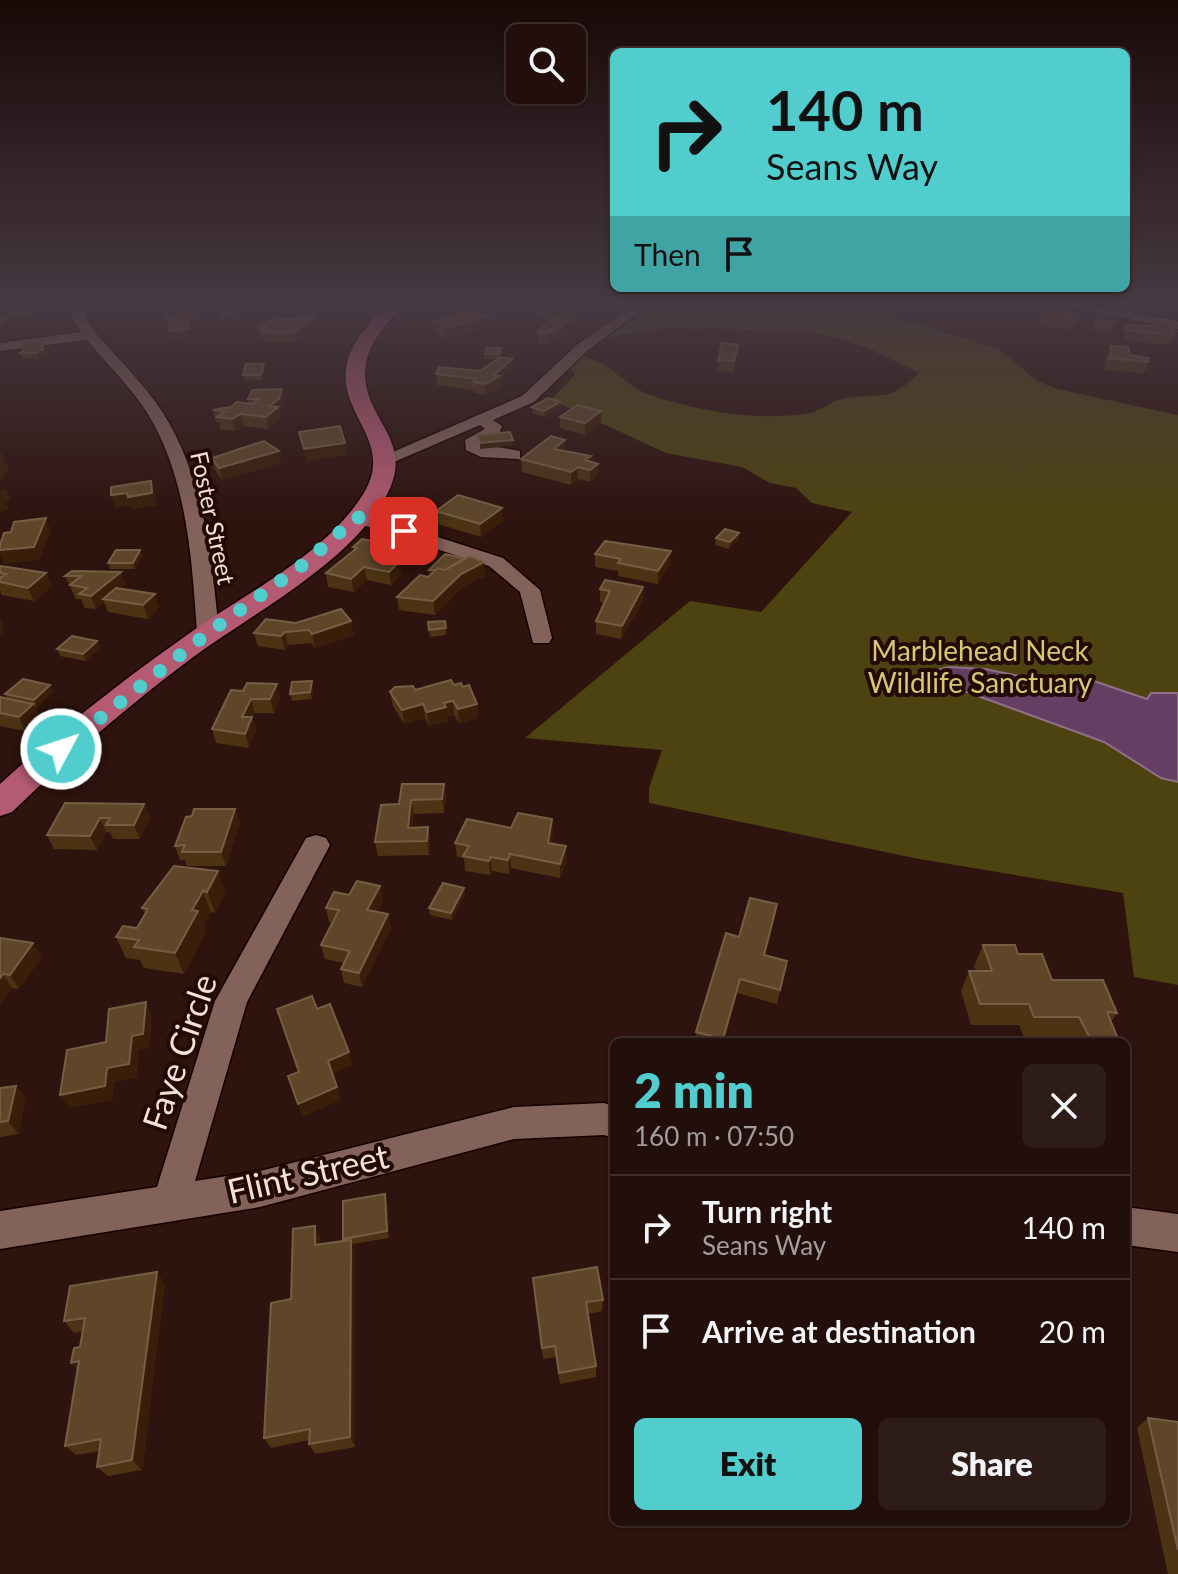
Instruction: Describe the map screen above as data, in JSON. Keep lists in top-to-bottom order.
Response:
{
  "streets": {
    "street": ["Foster Street", "Faye Circle", "Flint Street"]
  },
  "crossings": [
    ["Faye Circle", "Flint Street"]
  ],
  "parks": ["Marblehead Neck Wildlife Sanctuary"],
  "page": {
    "turn": ["140 m", "Seans Way"],
    "then": "Then",
    "heading": ["2 min", "160 m · 07:50"],
    "list": [
      {
        "name": "Turn right",
        "note": "Seans Way",
        "value": "140 m"
      },
      {
        "name": "Arrive at destination",
        "value": "20 m"
      }
    ],
    "buttons": ["Exit", "Share"]
  }
}
